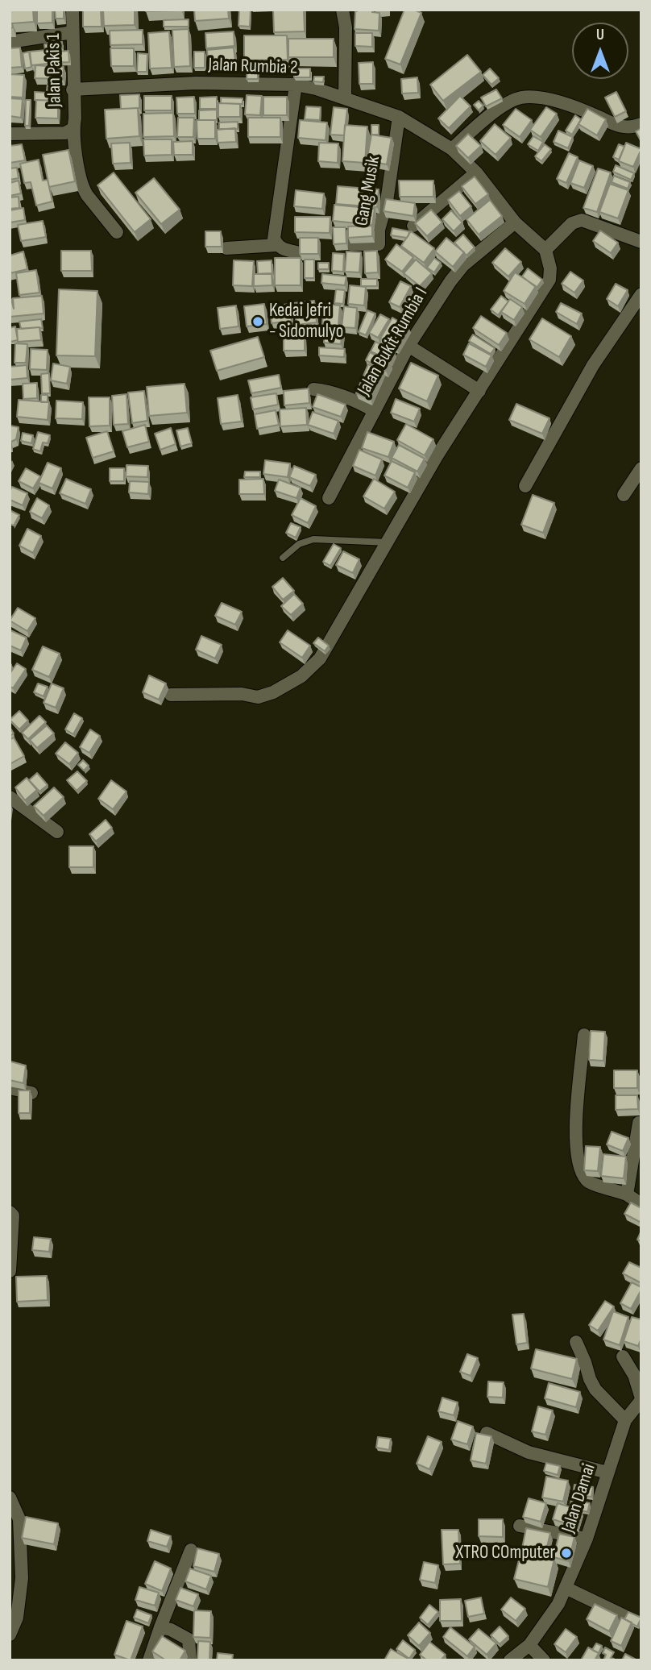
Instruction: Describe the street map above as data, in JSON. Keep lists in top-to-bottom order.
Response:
{
  "streets": {
    "street": [
      "Jalan Rumbia 2",
      "Jalan Pakis 1",
      "Gang Musik",
      "Jalan Bukit Rumbia I",
      "Jalan Damai"
    ]
  },
  "crossings": [
    ["Jalan Rumbia 2", "Jalan Pakis 1"],
    ["Jalan Rumbia 2", "Gang Musik"],
    ["Jalan Rumbia 2", "Jalan Bukit Rumbia I"]
  ],
  "places": ["Kedai Jefri - Sidomulyo", "XTRO COmputer"],
  "north": "top"
}
